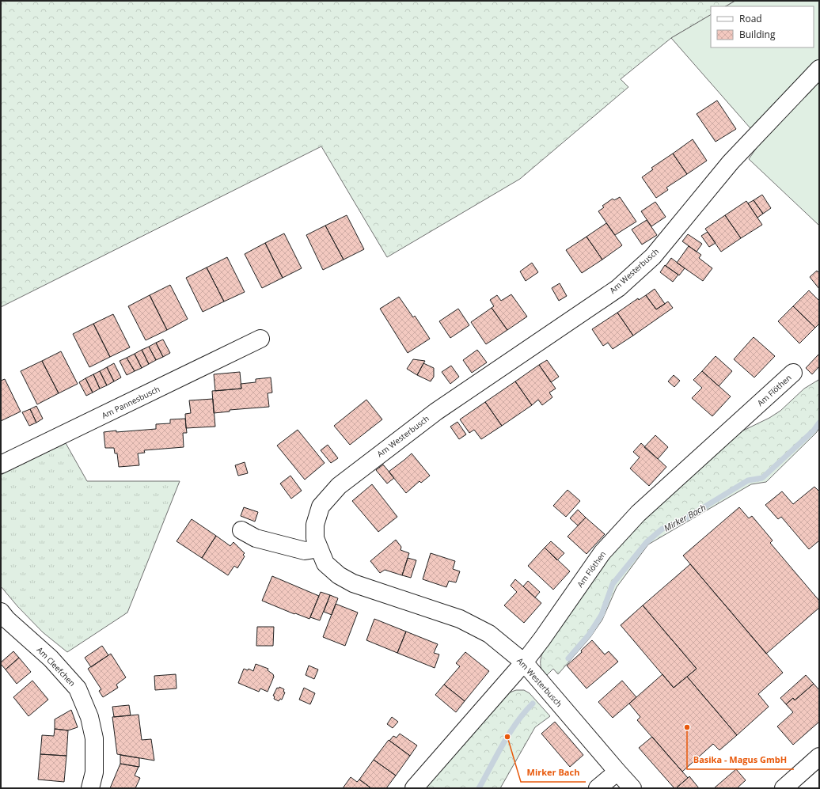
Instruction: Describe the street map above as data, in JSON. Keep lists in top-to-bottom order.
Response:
{
  "streets": {
    "street": [
      "Am Westerbusch",
      "Am Flöthen",
      "Am Pannesbusch",
      "Am Cleefchen"
    ]
  },
  "crossings": [
    ["Am Westerbusch", "Am Flöthen"]
  ],
  "water": ["Mirker Bach"],
  "places": ["Basika - Magus GmbH", "Mirker Bach"],
  "legend": ["Road", "Building"]
}
